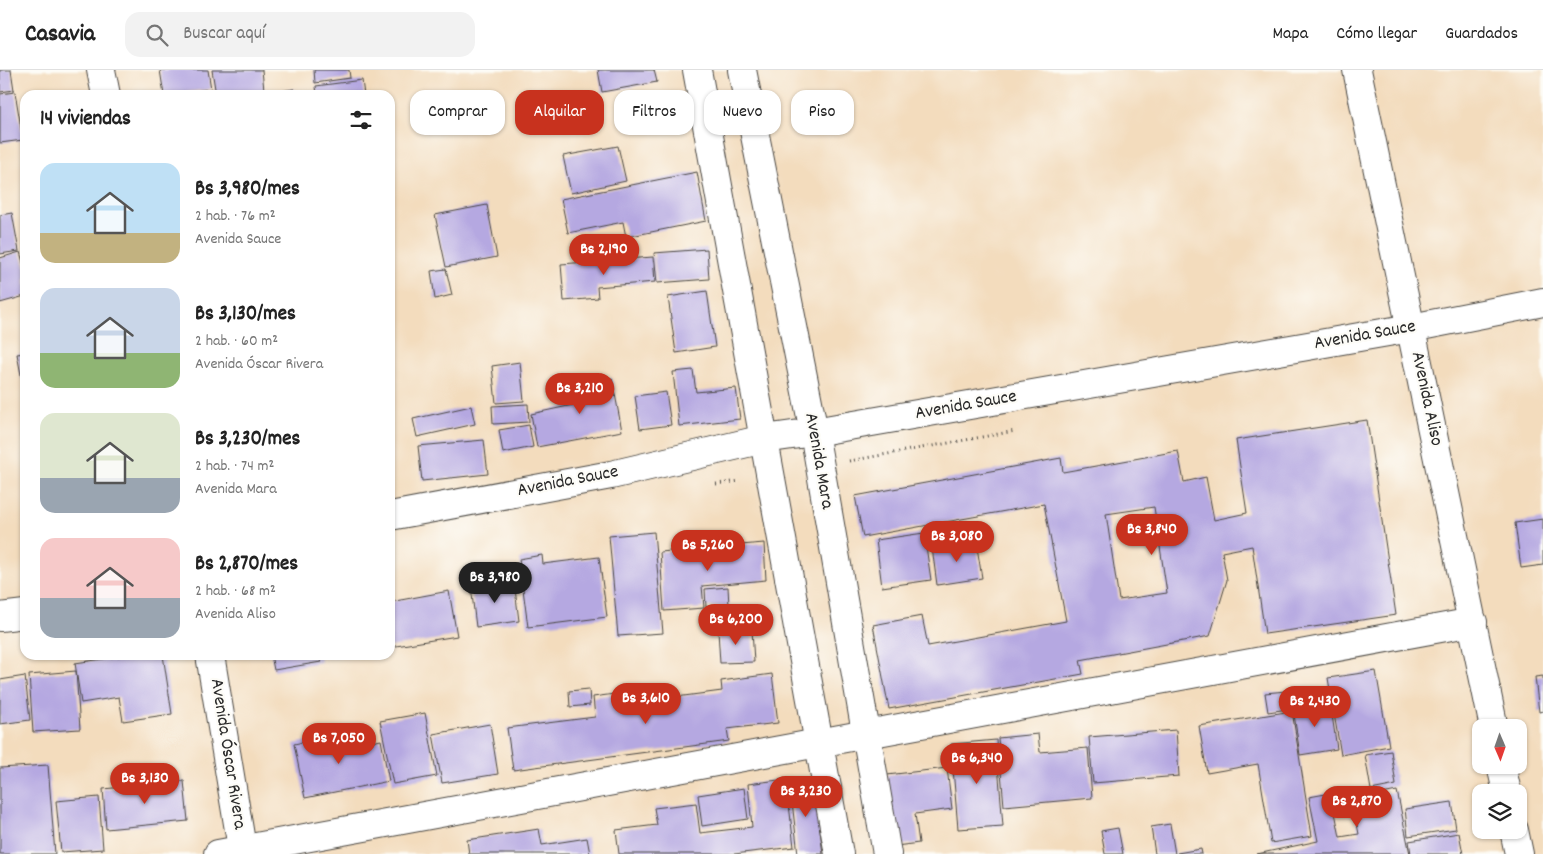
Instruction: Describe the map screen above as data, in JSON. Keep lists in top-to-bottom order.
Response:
{
  "streets": {
    "street": [
      "Avenida Sauce",
      "Avenida Aliso",
      "Avenida Mara",
      "Avenida Óscar Rivera"
    ]
  },
  "crossings": [
    ["Avenida Sauce", "Avenida Aliso"],
    ["Avenida Sauce", "Avenida Mara"]
  ],
  "north": "bottom",
  "page": {
    "header": "Casavia",
    "search": "Buscar aquí",
    "nav": ["Mapa", "Cómo llegar", "Guardados"],
    "chip": [
      "Comprar",
      "Alquilar",
      "Filtros",
      "Nuevo",
      "Piso"
    ],
    "heading": "14 viviendas",
    "list": [
      {
        "name": "Bs 3,980/mes",
        "note": "2 hab. · 76 m² · Avenida Sauce"
      },
      {
        "name": "Bs 3,130/mes",
        "note": "2 hab. · 60 m² · Avenida Óscar Rivera"
      },
      {
        "name": "Bs 3,230/mes",
        "note": "2 hab. · 74 m² · Avenida Mara"
      },
      {
        "name": "Bs 2,870/mes",
        "note": "2 hab. · 68 m² · Avenida Aliso"
      }
    ],
    "price": [
      "Bs 2,190",
      "Bs 3,210",
      "Bs 3,840",
      "Bs 3,080",
      "Bs 5,260",
      "Bs 3,980",
      "Bs 6,200",
      "Bs 3,610",
      "Bs 2,430",
      "Bs 7,050",
      "Bs 6,340",
      "Bs 3,130",
      "Bs 3,230",
      "Bs 2,870"
    ]
  }
}
